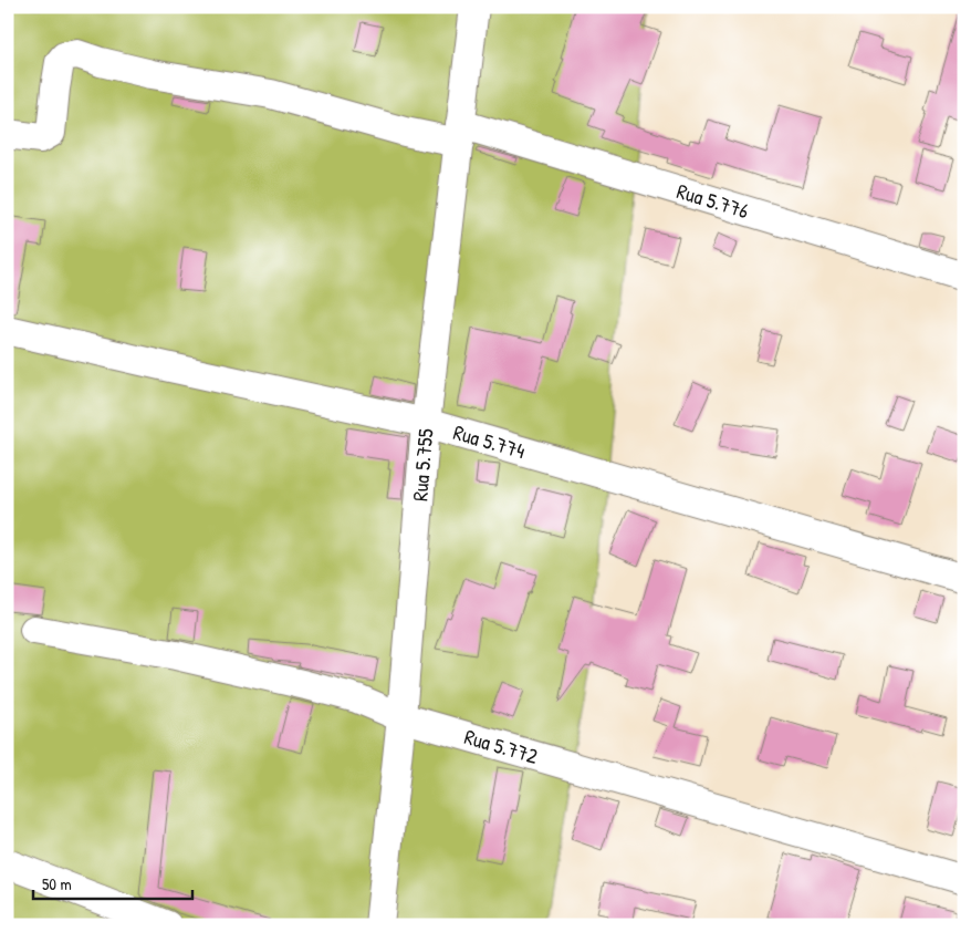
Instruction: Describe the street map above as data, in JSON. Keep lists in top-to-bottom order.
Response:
{
  "streets": {
    "street": [
      "Rua 5.776",
      "Rua 5.774",
      "Rua 5.755",
      "Rua 5.772"
    ]
  },
  "crossings": [
    ["Rua 5.776", "Rua 5.755"],
    ["Rua 5.774", "Rua 5.755"],
    ["Rua 5.755", "Rua 5.772"]
  ],
  "scale_bar": "50 m"
}
